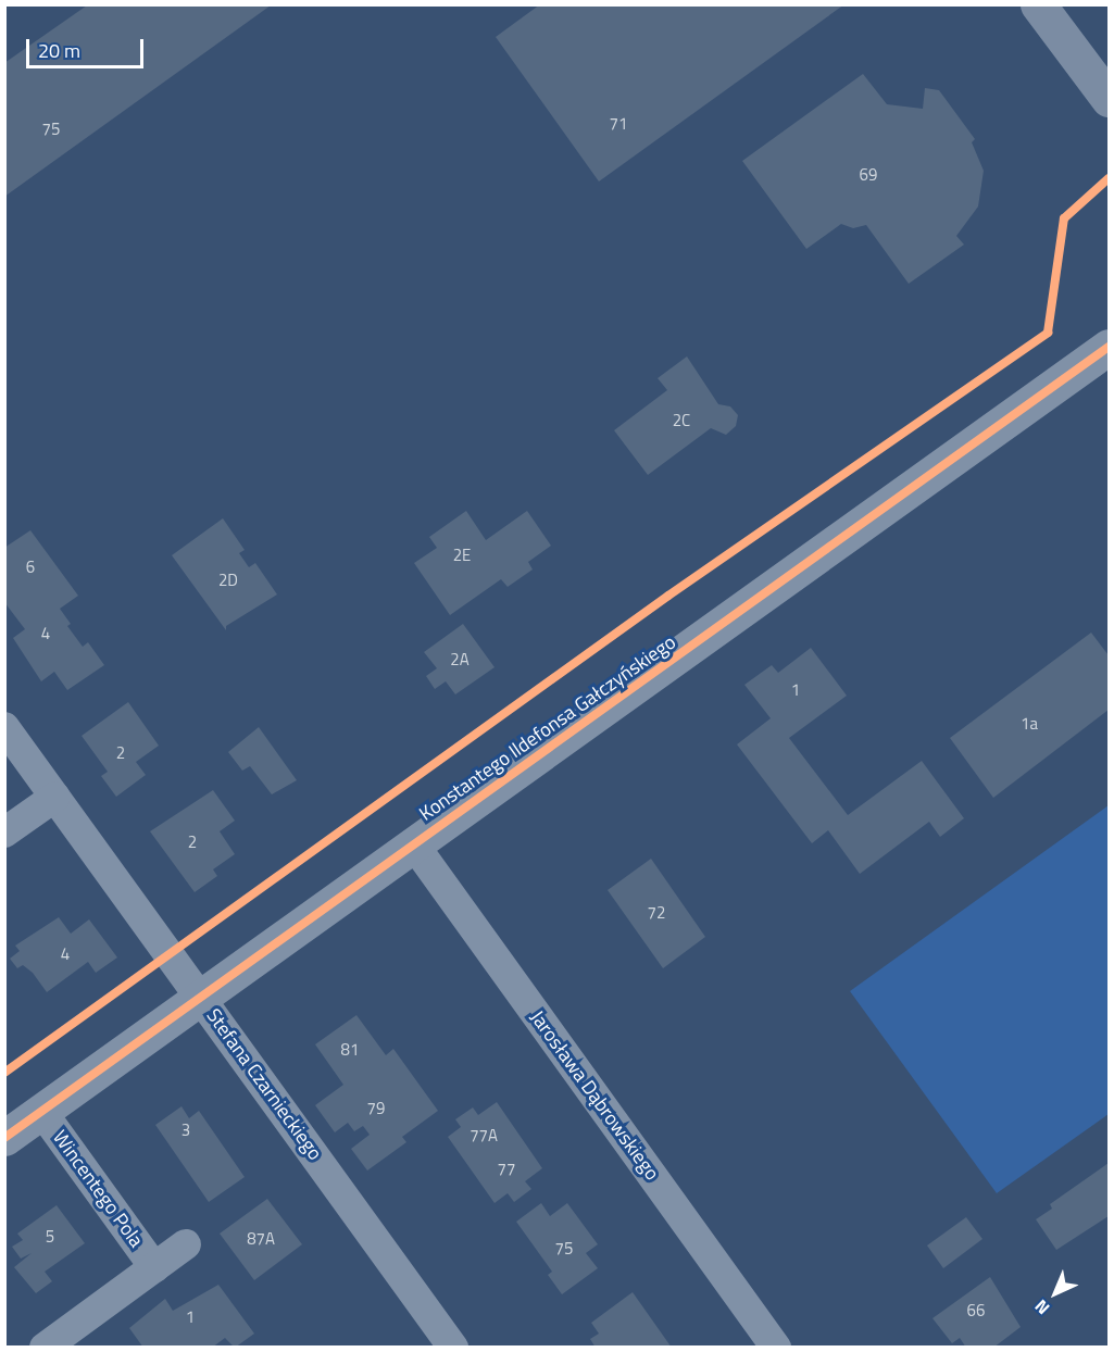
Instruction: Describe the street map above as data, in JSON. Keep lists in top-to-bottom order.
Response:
{
  "streets": {
    "street": [
      "Konstantego Ildefonsa Gałczyńskiego",
      "Stefana Czarnieckiego",
      "Jarosława Dąbrowskiego",
      "Wincentego Pola"
    ]
  },
  "crossings": [
    ["Konstantego Ildefonsa Gałczyńskiego", "Stefana Czarnieckiego"],
    ["Konstantego Ildefonsa Gałczyńskiego", "Jarosława Dąbrowskiego"],
    ["Konstantego Ildefonsa Gałczyńskiego", "Wincentego Pola"]
  ],
  "house_numbers": [
    "71",
    "75",
    "69",
    "2C",
    "2E",
    "6",
    "2D",
    "4",
    "2A",
    "1",
    "1a",
    "2",
    "2",
    "72",
    "4",
    "81",
    "79",
    "3",
    "77A",
    "77",
    "5",
    "87A",
    "75",
    "66",
    "1"
  ],
  "scale_bar": "20 m",
  "north": "bottom left"
}
